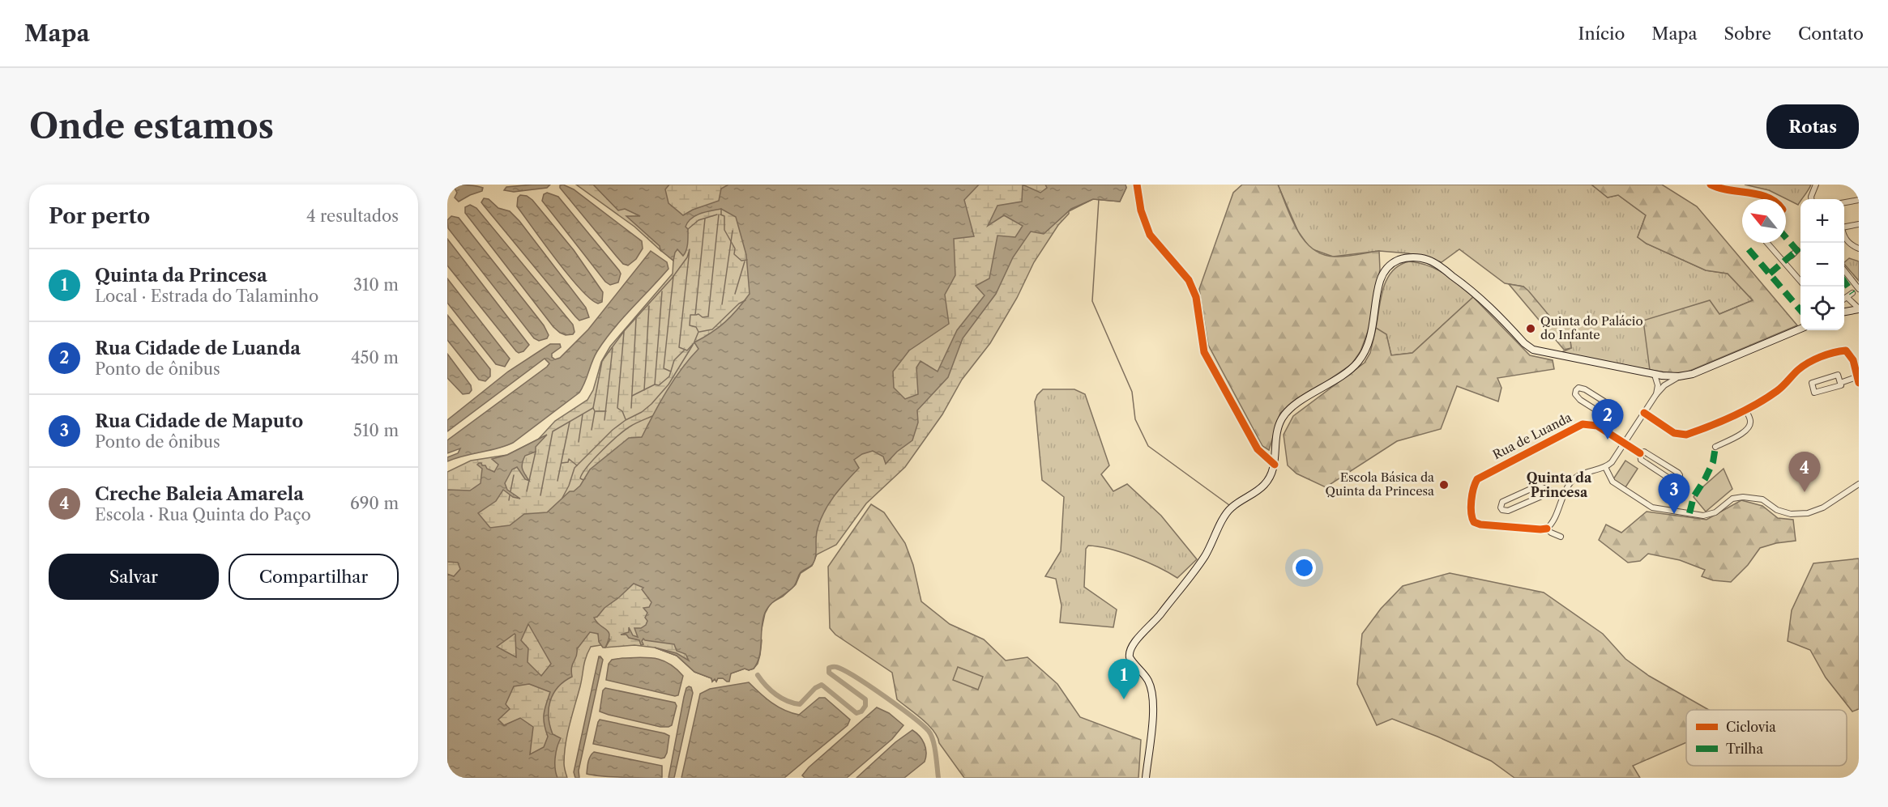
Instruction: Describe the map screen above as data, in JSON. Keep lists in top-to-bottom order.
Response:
{
  "streets": {
    "street": ["Rua de Luanda"]
  },
  "districts": ["Quinta da Princesa"],
  "places": ["Quinta do Palácio do Infante", "Escola Básica da Quinta da Princesa"],
  "legend": ["Ciclovia", "Trilha"],
  "north": "top left",
  "page": {
    "header": "Mapa",
    "nav": [
      "Início",
      "Mapa",
      "Sobre",
      "Contato"
    ],
    "buttons": [
      "Rotas",
      ["Salvar", "Compartilhar"]
    ],
    "title": "Onde estamos",
    "heading": ["Por perto", "4 resultados"],
    "map_buttons": ["+", "−"],
    "list": [
      {
        "mark": "1",
        "name": "Quinta da Princesa",
        "note": "Local · Estrada do Talaminho",
        "value": "310 m"
      },
      {
        "mark": "2",
        "name": "Rua Cidade de Luanda",
        "note": "Ponto de ônibus",
        "value": "450 m"
      },
      {
        "mark": "3",
        "name": "Rua Cidade de Maputo",
        "note": "Ponto de ônibus",
        "value": "510 m"
      },
      {
        "mark": "4",
        "name": "Creche Baleia Amarela",
        "note": "Escola · Rua Quinta do Paço",
        "value": "690 m"
      }
    ],
    "pins": [
      "2",
      "4",
      "3",
      "1"
    ]
  }
}
